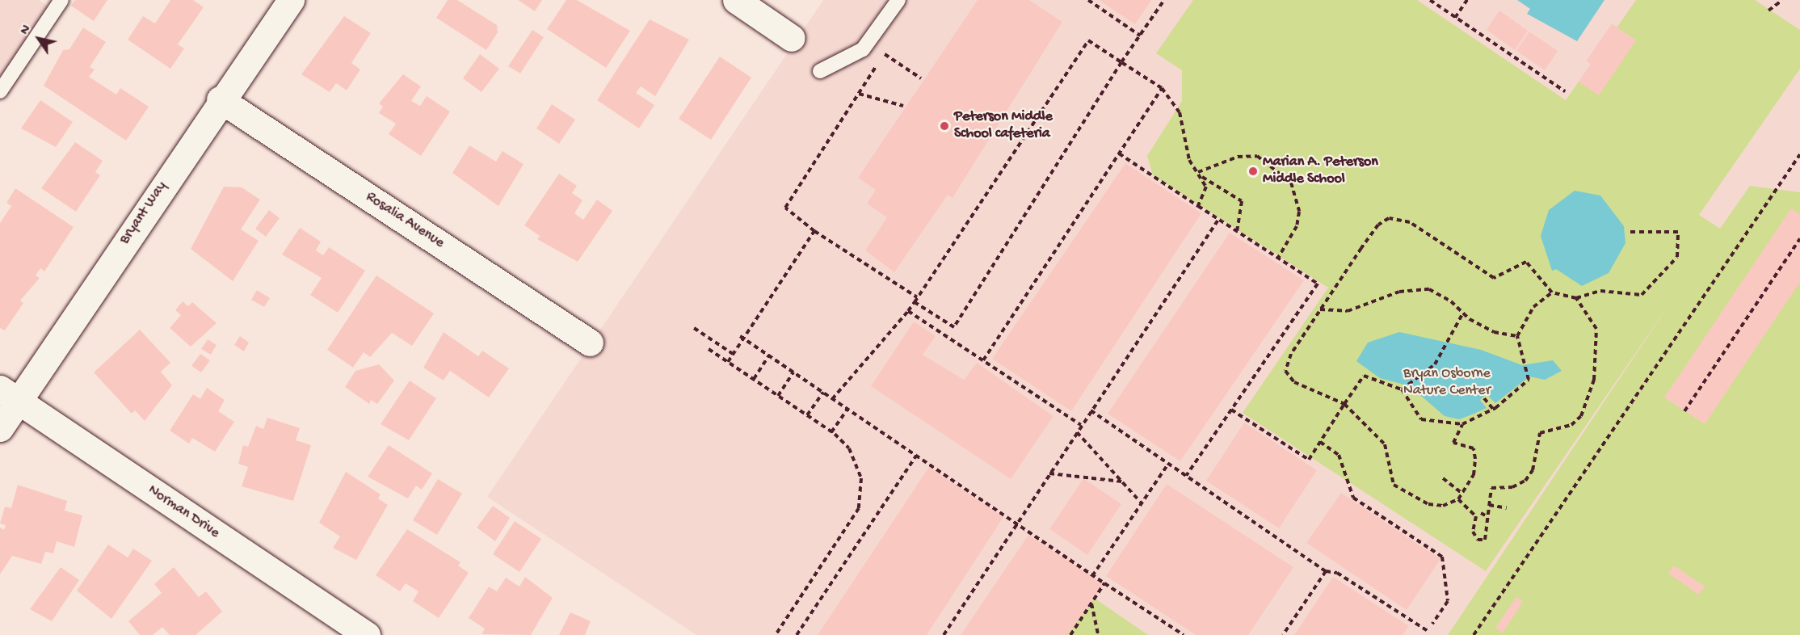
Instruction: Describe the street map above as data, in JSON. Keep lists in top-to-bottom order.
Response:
{
  "streets": {
    "street": ["Bryant Way", "Rosalia Avenue", "Norman Drive"]
  },
  "crossings": [
    ["Bryant Way", "Rosalia Avenue"],
    ["Bryant Way", "Norman Drive"]
  ],
  "parks": ["Bryan Osborne Nature Center"],
  "places": ["Peterson Middle School cafeteria", "Marian A. Peterson Middle School"],
  "north": "top left"
}
